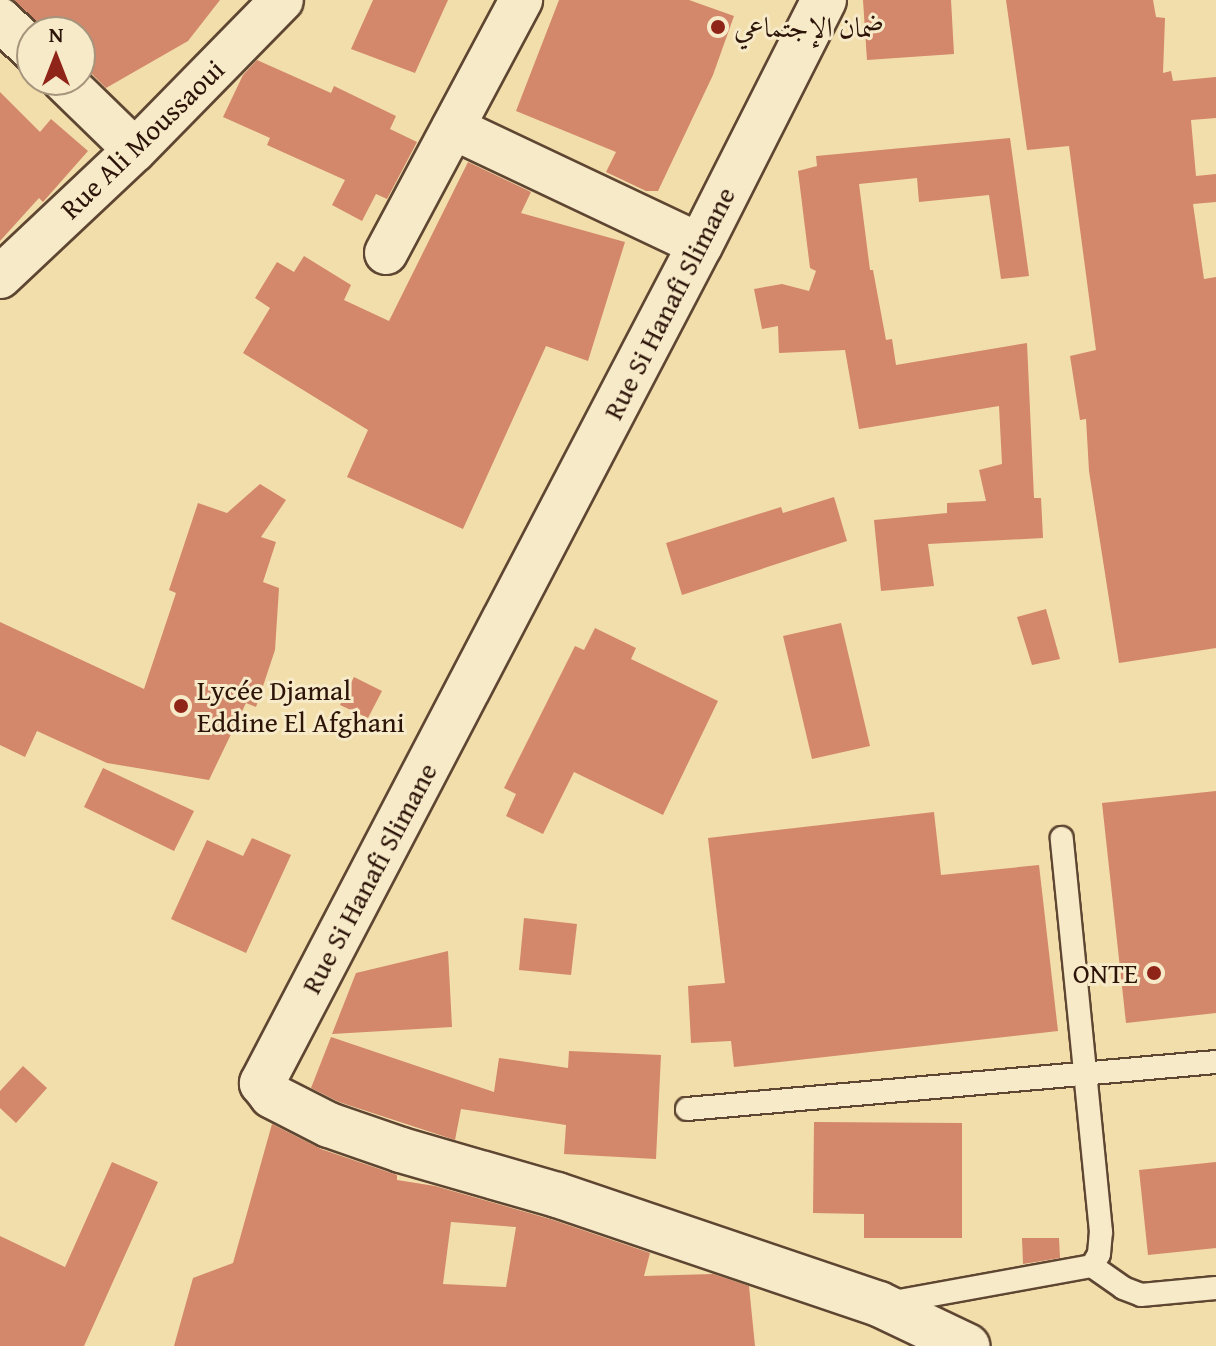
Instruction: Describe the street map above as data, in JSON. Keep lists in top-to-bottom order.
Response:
{
  "streets": {
    "street": ["Rue Ali Moussaoui", "Rue Si Hanafi Slimane"]
  },
  "places": ["ضمان الإجتماعي", "Lycée Djamal Eddine El Afghani", "ONTE"],
  "north": "top"
}
